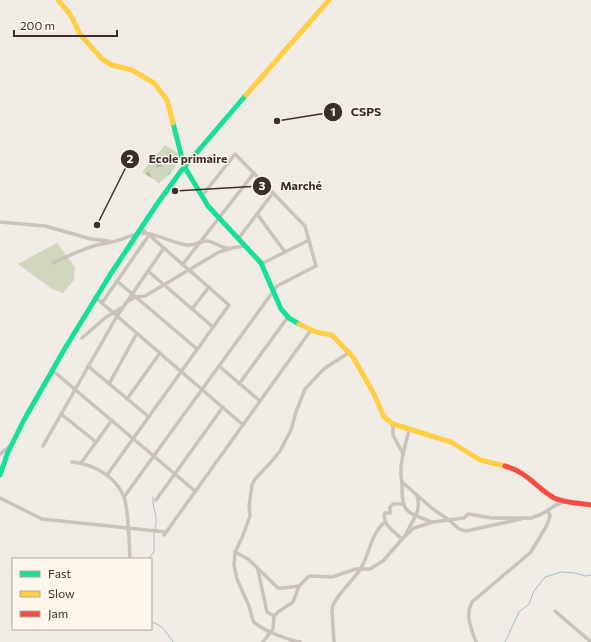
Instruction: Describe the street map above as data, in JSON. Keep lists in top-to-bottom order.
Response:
{
  "places": ["CSPS", "Marché", "Ecole primaire"],
  "legend": ["Fast", "Slow", "Jam"],
  "scale_bar": "200 m"
}
